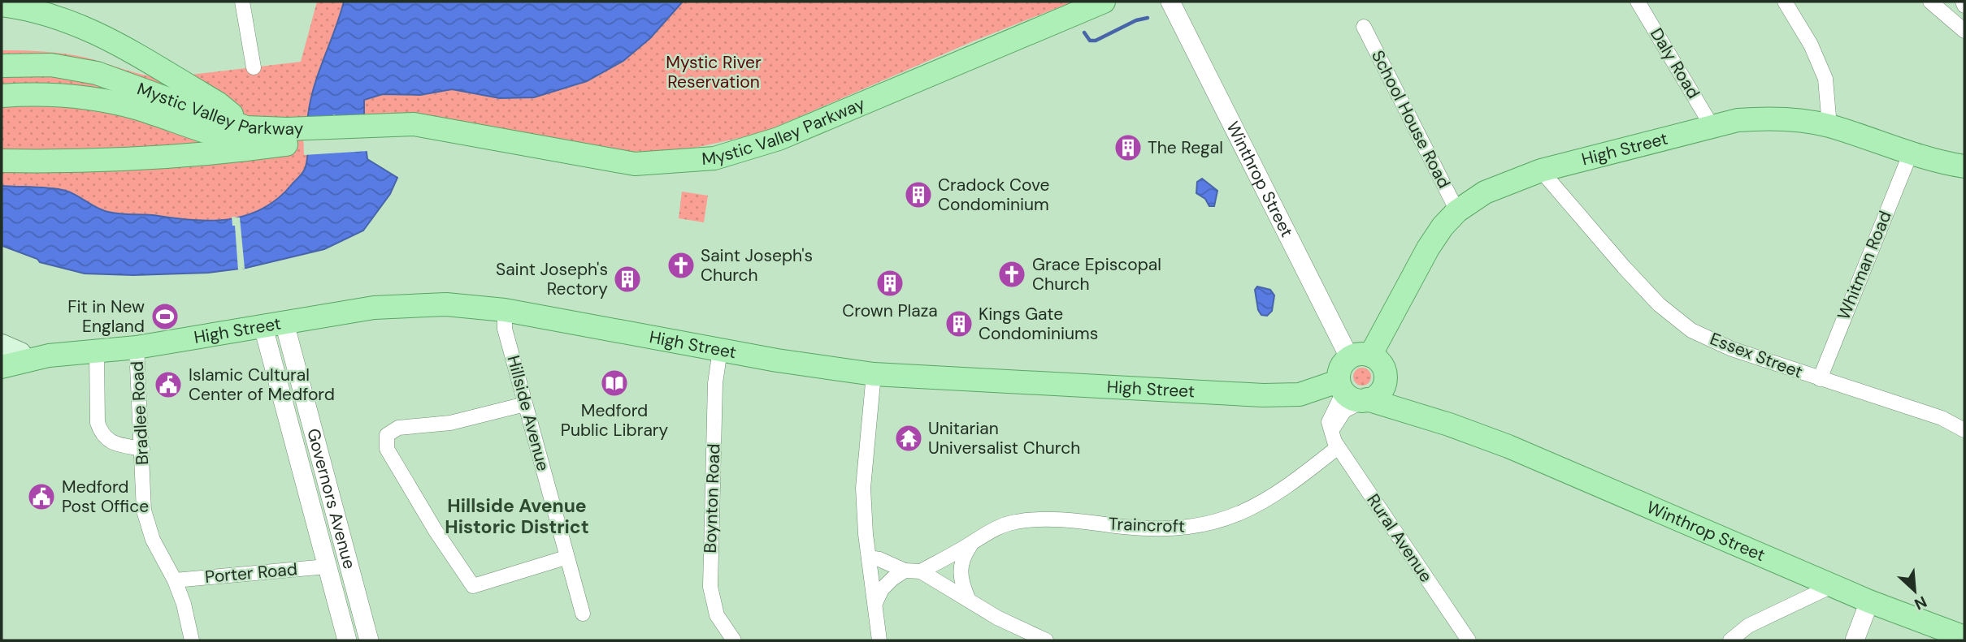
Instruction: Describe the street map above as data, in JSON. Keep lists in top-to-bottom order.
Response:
{
  "streets": {
    "main road": ["Mystic Valley Parkway", "High Street", "Winthrop Street"],
    "street": [
      "Daly Road",
      "School House Road",
      "Whitman Road",
      "Essex Street",
      "Bradlee Road",
      "Hillside Avenue",
      "Governors Avenue",
      "Boynton Road",
      "Traincroft",
      "Rural Avenue",
      "Porter Road"
    ]
  },
  "crossings": [
    ["Daly Road", "High Street"],
    ["School House Road", "High Street"],
    ["High Street", "Winthrop Street"],
    ["High Street", "Whitman Road"],
    ["High Street", "Essex Street"],
    ["High Street", "Bradlee Road"],
    ["High Street", "Hillside Avenue"],
    ["High Street", "Governors Avenue"],
    ["High Street", "Boynton Road"],
    ["Whitman Road", "Essex Street"],
    ["Bradlee Road", "Porter Road"],
    ["Governors Avenue", "Porter Road"],
    ["Traincroft", "Rural Avenue"]
  ],
  "districts": ["Hillside Avenue Historic District"],
  "parks": ["Mystic River Reservation"],
  "places": {
    "building": [
      "The Regal",
      "Cradock Cove Condominium",
      "Saint Joseph's Rectory",
      "Crown Plaza",
      "Kings Gate Condominiums"
    ],
    "church": ["Saint Joseph's Church", "Grace Episcopal Church"],
    "sports": ["Fit in New England"],
    "library": ["Medford Public Library"],
    "public building": ["Islamic Cultural Center of Medford", "Medford Post Office"],
    "temple": ["Unitarian Universalist Church"]
  },
  "north": "bottom right"
}
